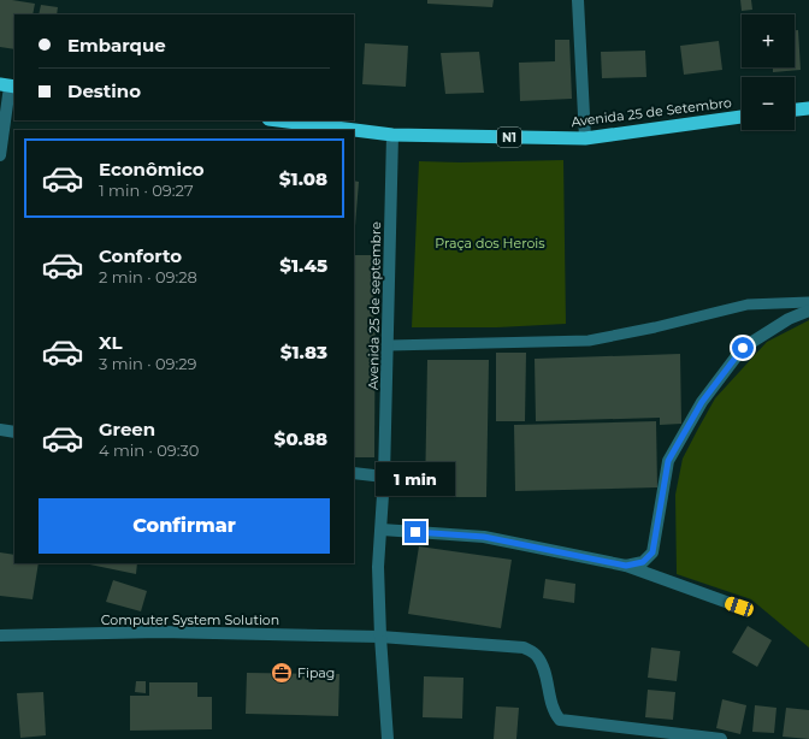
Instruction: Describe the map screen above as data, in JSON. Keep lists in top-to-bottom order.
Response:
{
  "streets": {
    "highway": ["Avenida 25 de Setembro", "N1"],
    "street": ["Avenida 25 de septembre", "Computer System Solution"]
  },
  "crossings": [
    ["Avenida 25 de Setembro", "Avenida 25 de septembre"],
    ["Avenida 25 de septembre", "Computer System Solution"]
  ],
  "parks": ["Praça dos Herois"],
  "places": {
    "office": ["Fipag"]
  },
  "page": {
    "map_buttons": ["+", "−"],
    "banner": ["Embarque", "Destino"],
    "list": [
      {
        "name": "Econômico",
        "note": "1 min · 09:27",
        "value": "$1.08"
      },
      {
        "name": "Conforto",
        "note": "2 min · 09:28",
        "value": "$1.45"
      },
      {
        "name": "XL",
        "note": "3 min · 09:29",
        "value": "$1.83"
      },
      {
        "name": "Green",
        "note": "4 min · 09:30",
        "value": "$0.88"
      }
    ],
    "bubble": "1 min",
    "buttons": "Confirmar"
  }
}
